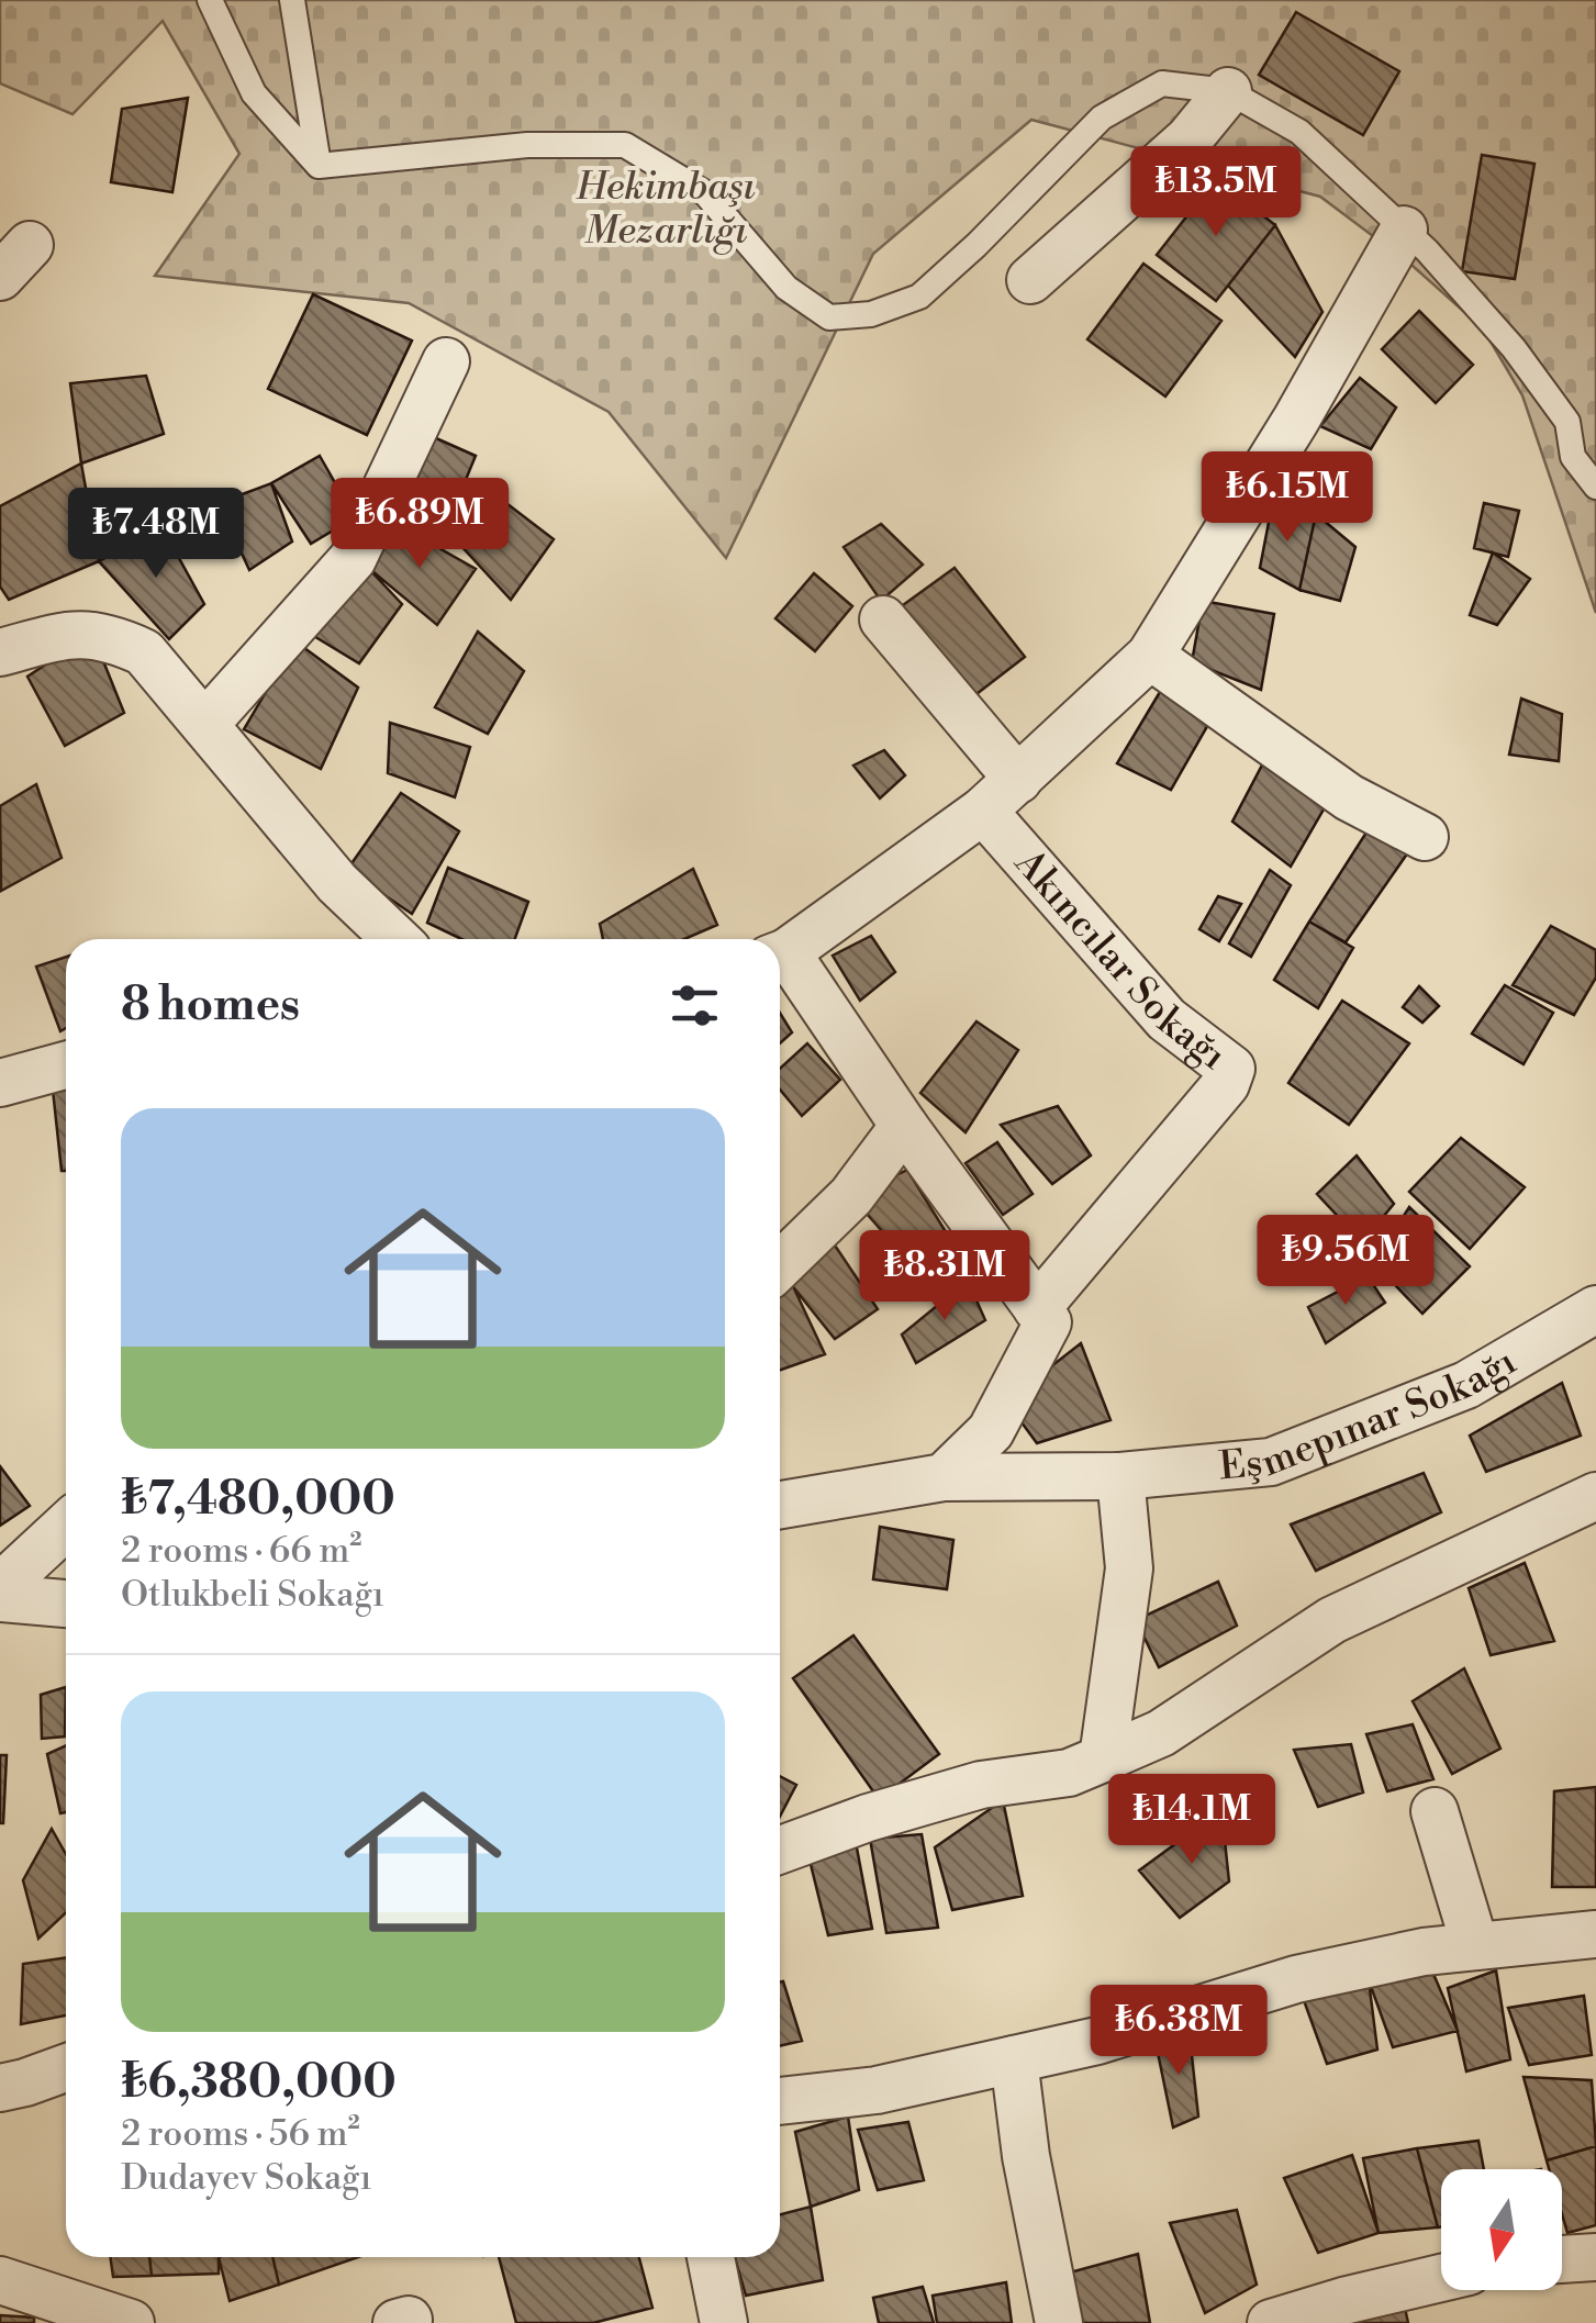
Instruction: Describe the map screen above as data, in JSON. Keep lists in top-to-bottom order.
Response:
{
  "streets": {
    "street": ["Akıncılar Sokağı", "Eşmepınar Sokağı"]
  },
  "parks": ["Hekimbaşı Mezarlığı"],
  "north": "bottom",
  "page": {
    "price": [
      "₺13.5M",
      "₺6.15M",
      "₺6.89M",
      "₺7.48M",
      "₺9.56M",
      "₺8.31M",
      "₺14.1M",
      "₺6.38M"
    ],
    "heading": "8 homes",
    "list": [
      {
        "name": "₺7,480,000",
        "note": "2 rooms · 66 m² · Otlukbeli Sokağı"
      },
      {
        "name": "₺6,380,000",
        "note": "2 rooms · 56 m² · Dudayev Sokağı"
      }
    ]
  }
}
